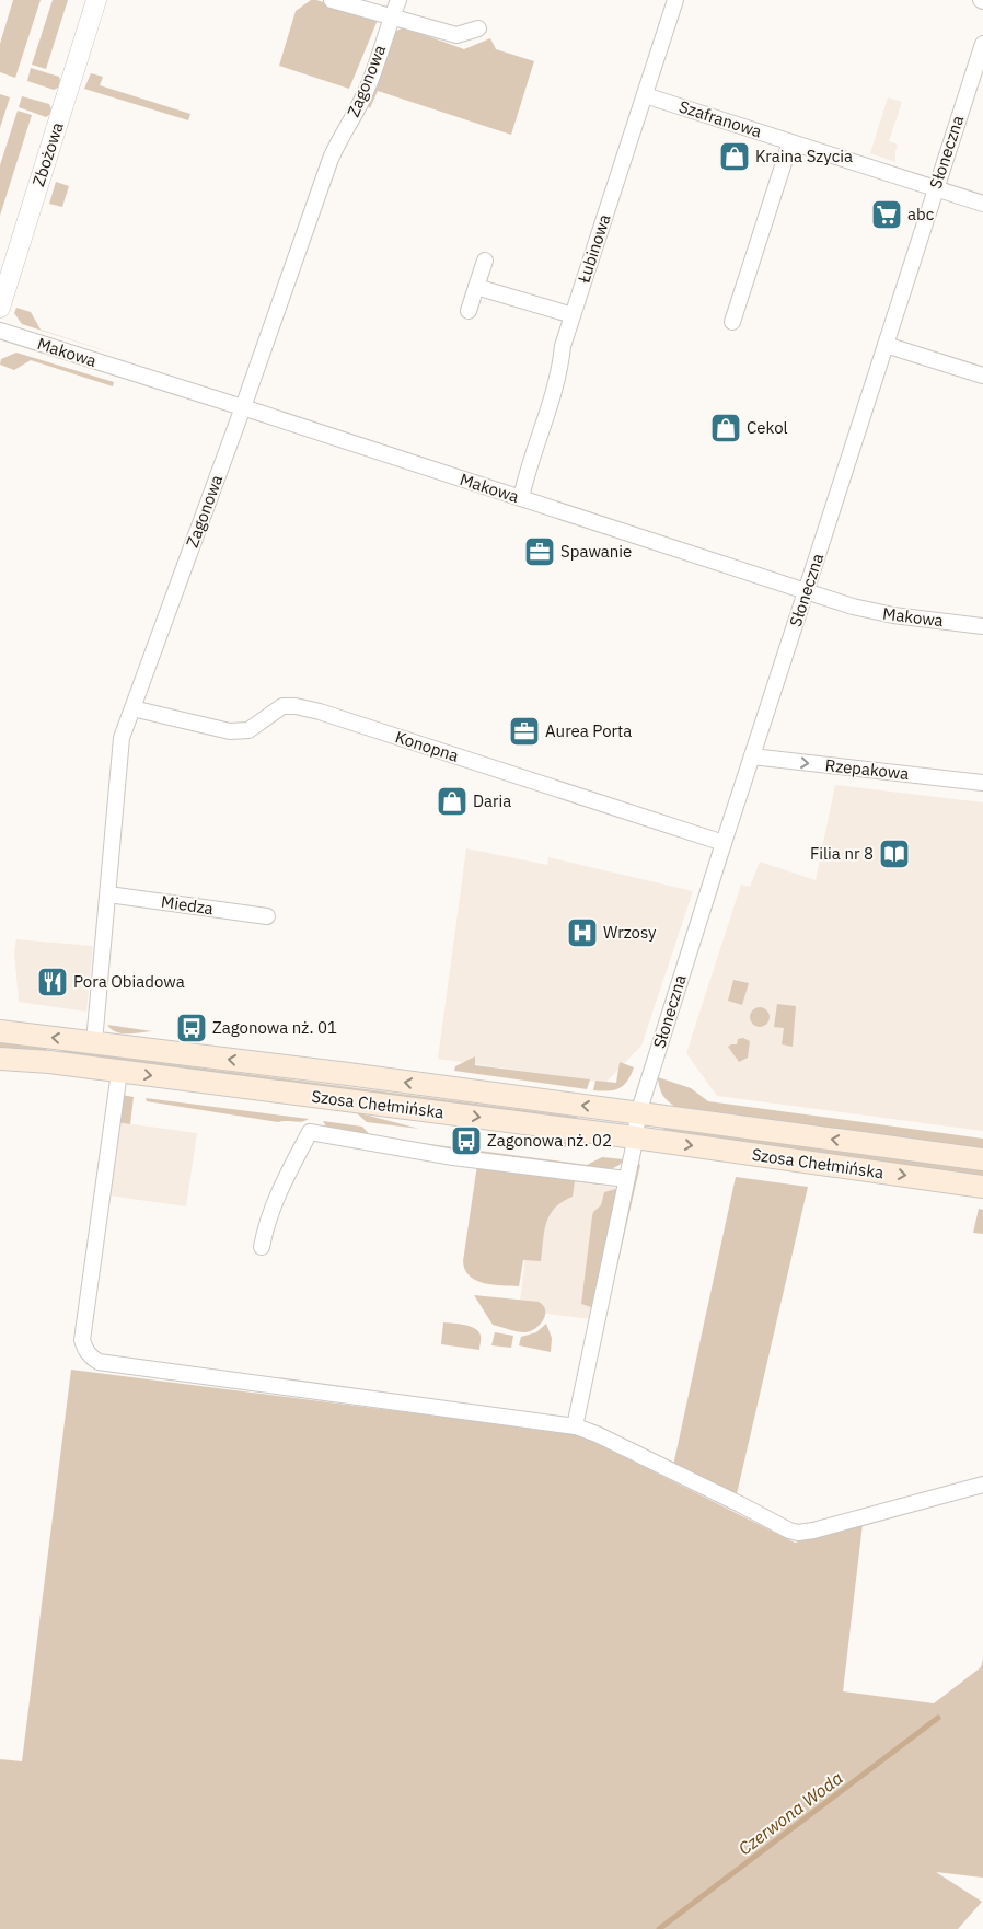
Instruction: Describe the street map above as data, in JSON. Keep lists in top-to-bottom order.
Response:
{
  "streets": {
    "main road": ["Szosa Chełmińska"],
    "street": [
      "Zagonowa",
      "Szafranowa",
      "Słoneczna",
      "Zbożowa",
      "Łubinowa",
      "Makowa",
      "Konopna",
      "Rzepakowa",
      "Miedza"
    ]
  },
  "crossings": [
    ["Zagonowa", "Makowa"],
    ["Zagonowa", "Konopna"],
    ["Zagonowa", "Miedza"],
    ["Zagonowa", "Szosa Chełmińska"],
    ["Szafranowa", "Słoneczna"],
    ["Szafranowa", "Łubinowa"],
    ["Słoneczna", "Makowa"],
    ["Słoneczna", "Konopna"],
    ["Słoneczna", "Rzepakowa"],
    ["Słoneczna", "Szosa Chełmińska"],
    ["Łubinowa", "Makowa"]
  ],
  "one_way": ["Rzepakowa"],
  "water": ["Czerwona Woda"],
  "places": {
    "shop": ["Kraina Szycia", "Cekol", "Daria"],
    "supermarket": ["abc"],
    "office": ["Spawanie", "Aurea Porta"],
    "library": ["Filia nr 8"],
    "hospital": ["Wrzosy"],
    "restaurant": ["Pora Obiadowa"],
    "bus stop": ["Zagonowa nż. 01", "Zagonowa nż. 02"]
  }
}
